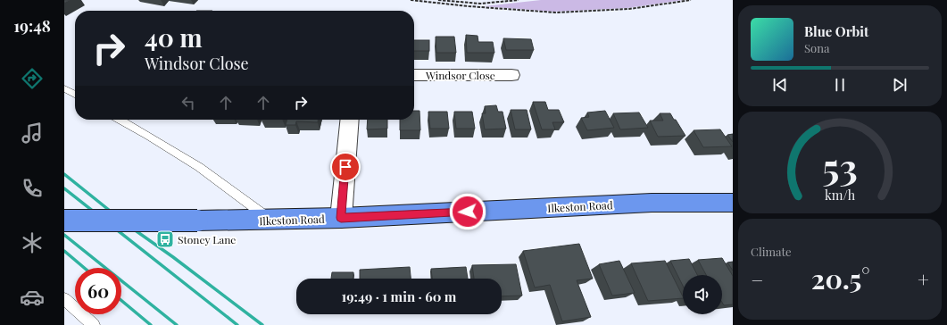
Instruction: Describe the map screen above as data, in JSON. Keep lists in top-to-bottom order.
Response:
{
  "streets": {
    "main road": ["Ilkeston Road"],
    "street": ["Windsor Close"]
  },
  "places": {
    "bus stop": ["Stoney Lane"]
  },
  "page": {
    "tabs": "19:48",
    "turn": ["40 m", "Windsor Close"],
    "song": ["Blue Orbit", "Sona"],
    "tile": "Climate",
    "heat": ["−", "20.5°", "+"],
    "limit": "60",
    "trip": "19:49 · 1 min · 60 m",
    "gauge": ["53", "km/h"]
  }
}
